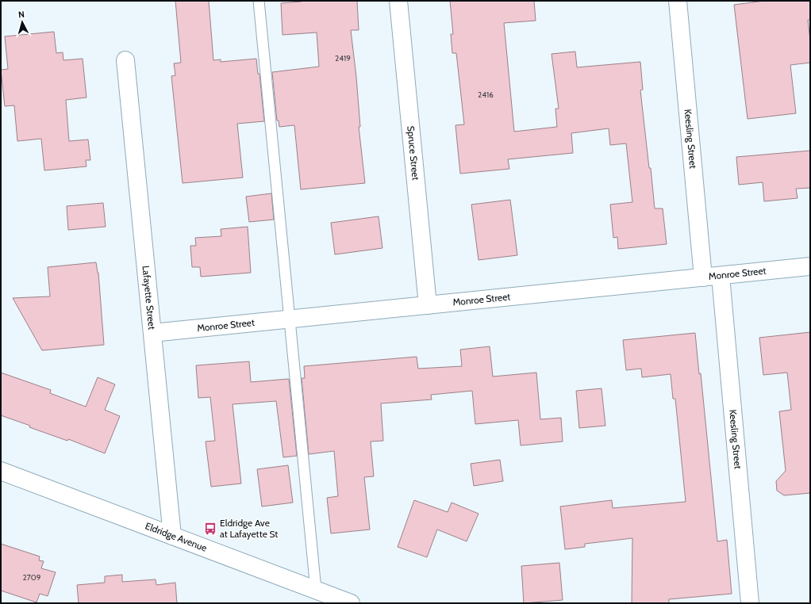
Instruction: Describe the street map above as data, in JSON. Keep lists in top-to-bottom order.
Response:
{
  "streets": {
    "street": [
      "Keesling Street",
      "Spruce Street",
      "Monroe Street",
      "Lafayette Street",
      "Eldridge Avenue"
    ]
  },
  "crossings": [
    ["Keesling Street", "Monroe Street"],
    ["Spruce Street", "Monroe Street"],
    ["Monroe Street", "Lafayette Street"],
    ["Lafayette Street", "Eldridge Avenue"]
  ],
  "places": {
    "bus stop": ["Eldridge Ave at Lafayette St"]
  },
  "house_numbers": ["2419", "2416", "2709"],
  "north": "top"
}
